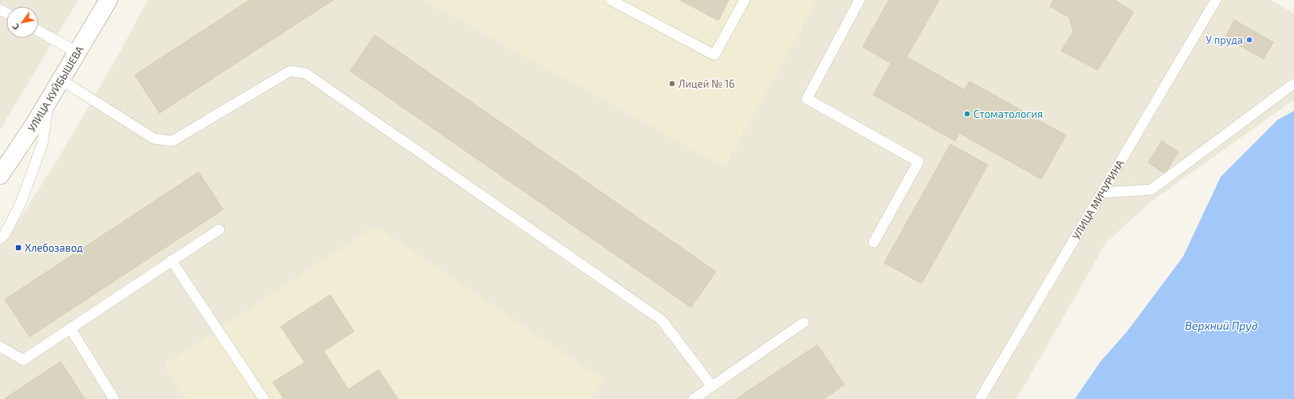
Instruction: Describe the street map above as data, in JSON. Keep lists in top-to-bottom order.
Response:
{
  "streets": {
    "street": ["УЛИЦА КУЙБЫШЕВА"],
    "lane": ["УЛИЦА МИЧУРИНА"]
  },
  "water": ["Верхний Пруд"],
  "places": {
    "other": ["У пруда", "Лицей № 16", "Стоматология"],
    "transit": ["Хлебозавод"]
  },
  "north": "bottom left"
}
